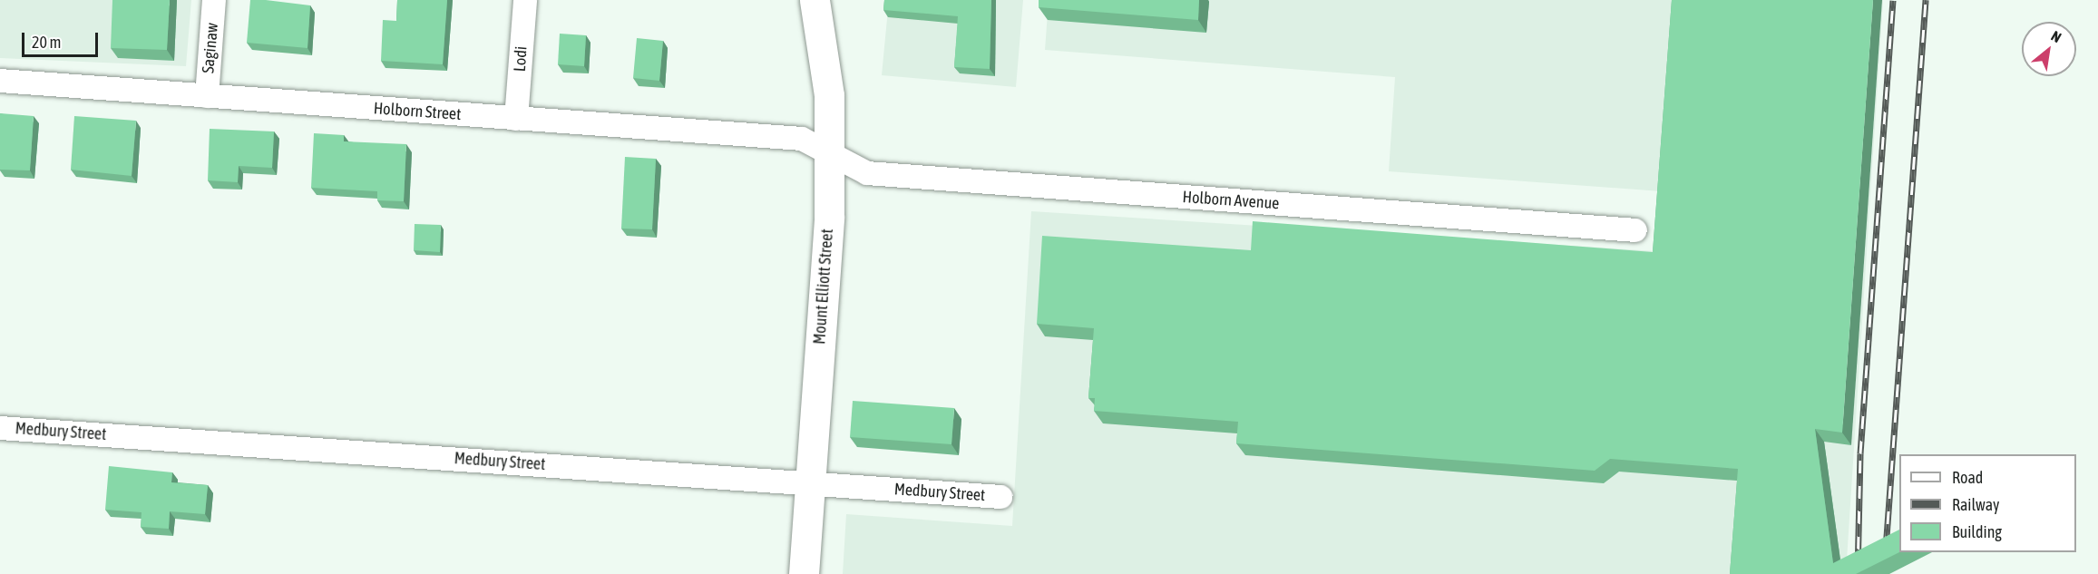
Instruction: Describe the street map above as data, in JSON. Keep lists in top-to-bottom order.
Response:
{
  "streets": {
    "main road": ["Mount Elliott Street"],
    "street": [
      "Saginaw",
      "Lodi",
      "Holborn Street",
      "Holborn Avenue",
      "Medbury Street"
    ]
  },
  "crossings": [
    ["Saginaw", "Holborn Street"],
    ["Lodi", "Holborn Street"],
    ["Holborn Street", "Holborn Avenue"],
    ["Holborn Street", "Mount Elliott Street"],
    ["Holborn Avenue", "Mount Elliott Street"],
    ["Mount Elliott Street", "Medbury Street"]
  ],
  "legend": ["Road", "Railway", "Building"],
  "scale_bar": "20 m",
  "north": "top right"
}
